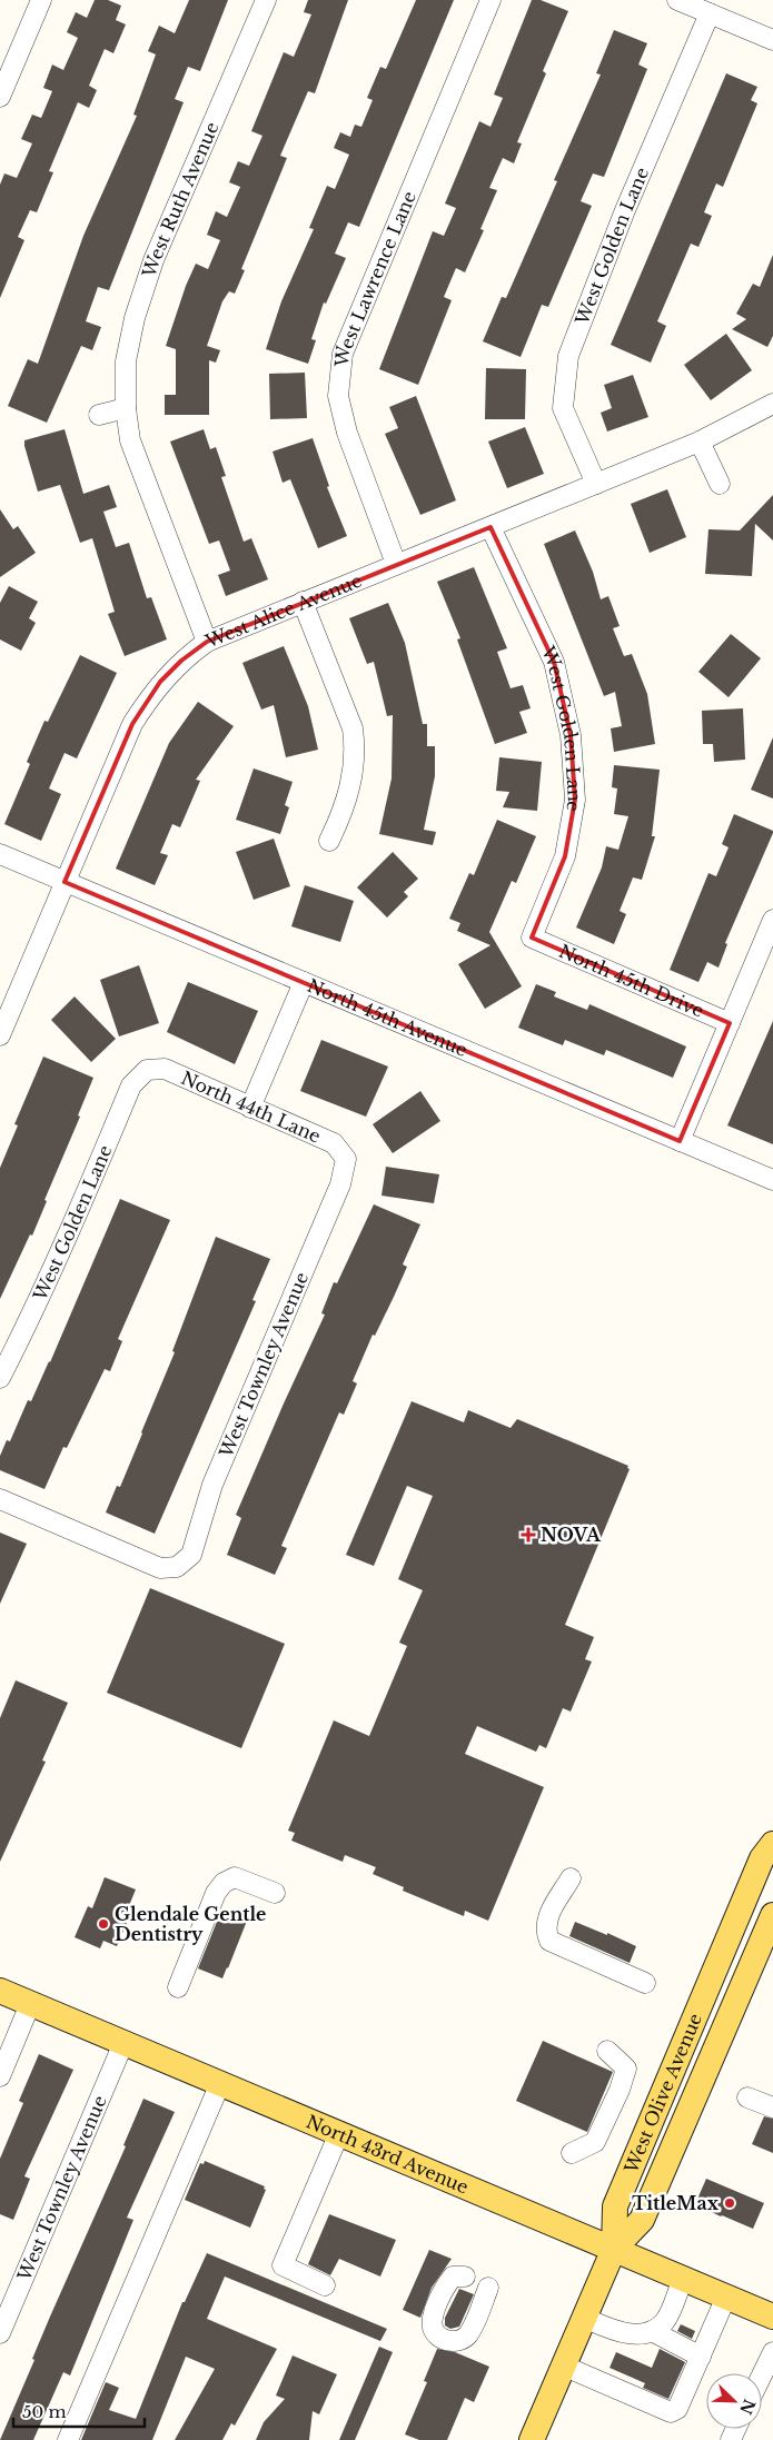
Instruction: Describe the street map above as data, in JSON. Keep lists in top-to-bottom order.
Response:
{
  "streets": {
    "main road": ["West Olive Avenue", "North 43rd Avenue"],
    "street": [
      "West Ruth Avenue",
      "West Golden Lane",
      "West Lawrence Lane",
      "West Alice Avenue",
      "North 45th Drive",
      "North 45th Avenue",
      "North 44th Lane",
      "West Townley Avenue"
    ]
  },
  "crossings": [
    ["West Ruth Avenue", "West Alice Avenue"],
    ["West Golden Lane", "West Alice Avenue"],
    ["West Golden Lane", "North 45th Drive"],
    ["West Golden Lane", "North 44th Lane"],
    ["West Lawrence Lane", "West Alice Avenue"],
    ["West Alice Avenue", "North 45th Avenue"],
    ["North 44th Lane", "West Townley Avenue"],
    ["West Townley Avenue", "North 43rd Avenue"],
    ["West Olive Avenue", "North 43rd Avenue"]
  ],
  "places": {
    "health": ["NOVA"],
    "other": ["Glendale Gentle Dentistry", "TitleMax"]
  },
  "scale_bar": "50 m",
  "north": "bottom right"
}
